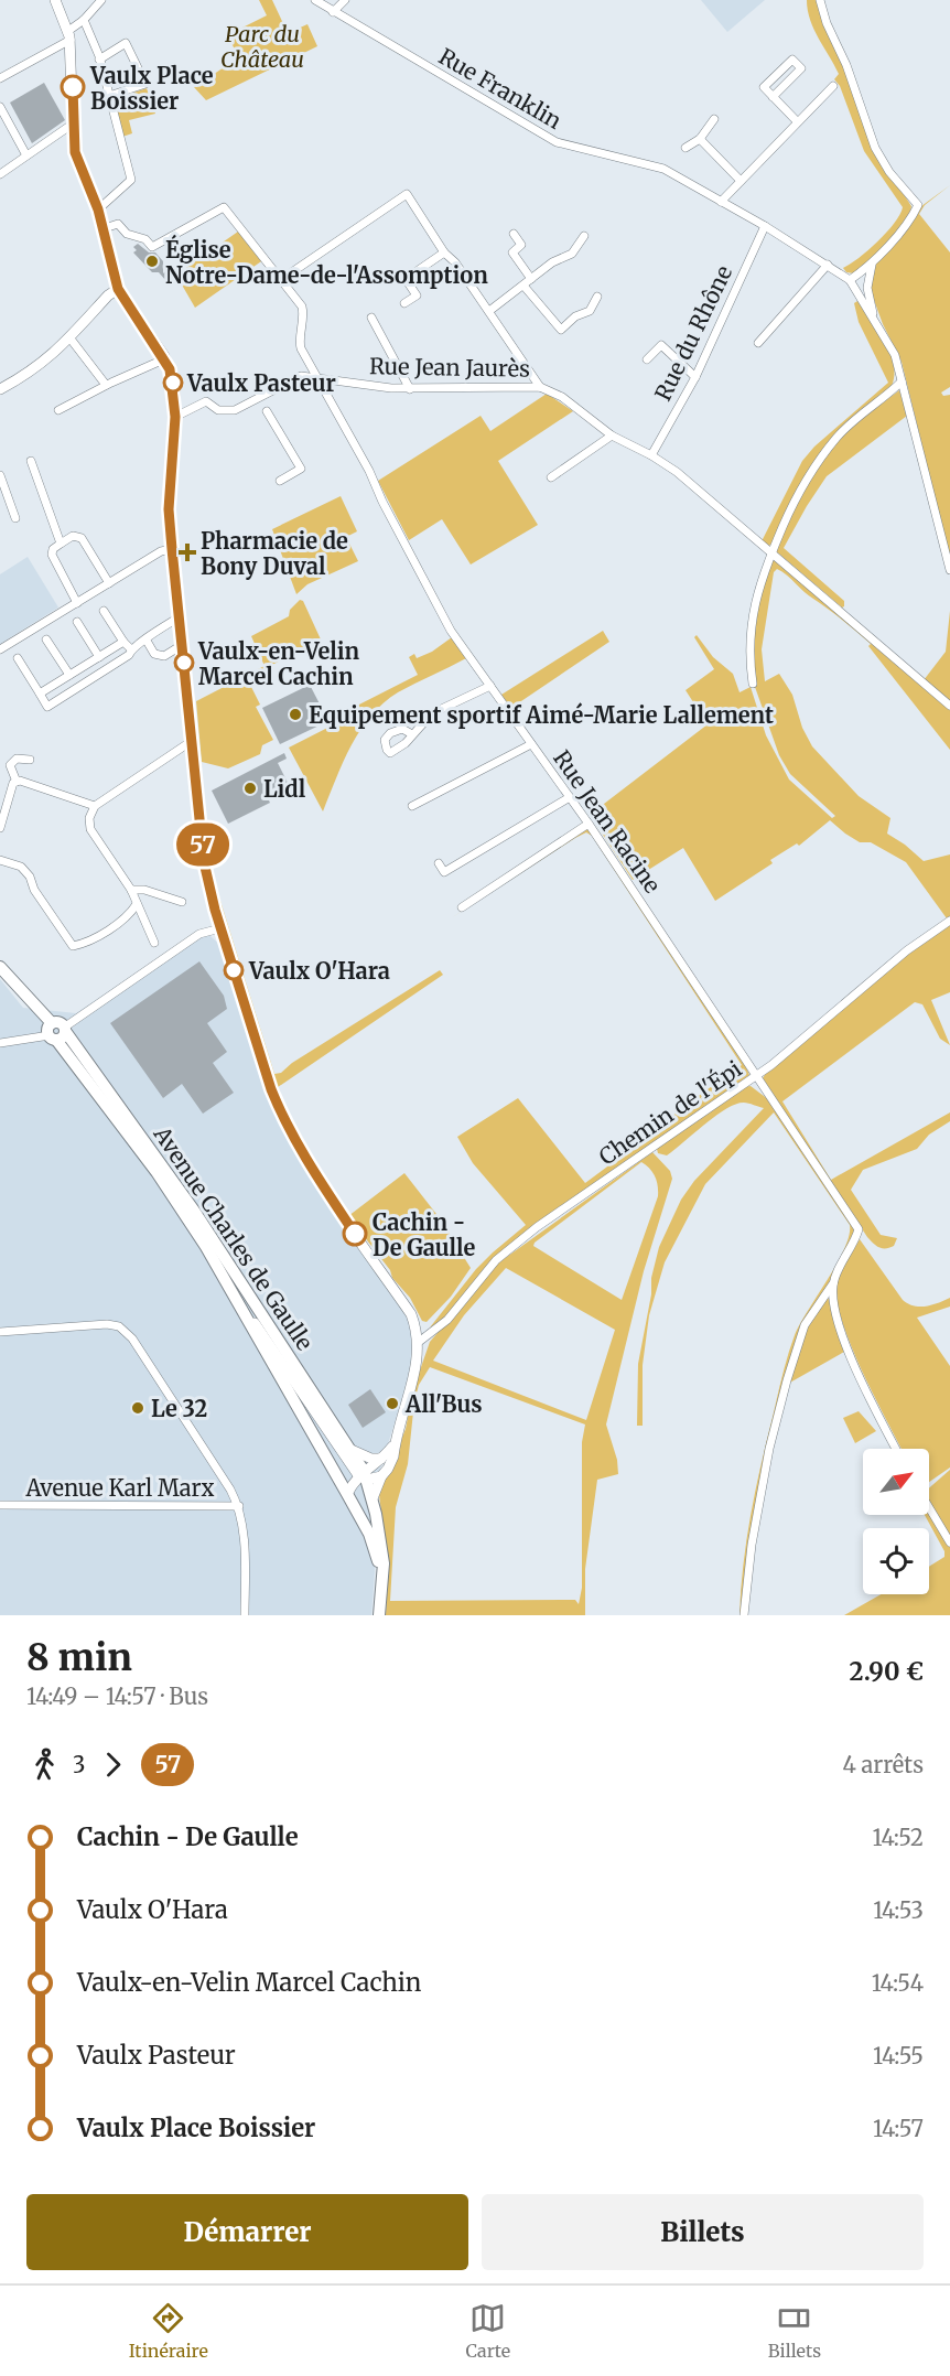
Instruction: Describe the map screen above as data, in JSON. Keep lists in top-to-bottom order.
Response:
{
  "streets": {
    "main road": ["Avenue Charles de Gaulle"],
    "street": [
      "Rue Franklin",
      "Rue du Rhône",
      "Rue Jean Jaurès",
      "Rue Jean Racine",
      "Chemin de l'Épi",
      "Avenue Karl Marx"
    ]
  },
  "crossings": [
    ["Rue Franklin", "Rue du Rhône"],
    ["Rue du Rhône", "Rue Jean Jaurès"],
    ["Rue Jean Jaurès", "Rue Jean Racine"],
    ["Rue Jean Racine", "Chemin de l'Épi"]
  ],
  "parks": ["Parc du Château"],
  "places": {
    "other": [
      "Vaulx Place Boissier",
      "Église Notre-Dame-de-l'Assomption",
      "Vaulx Pasteur",
      "Vaulx-en-Velin Marcel Cachin",
      "Equipement sportif Aimé-Marie Lallement",
      "Lidl",
      "Vaulx O'Hara",
      "Cachin - De Gaulle",
      "All'Bus",
      "Le 32"
    ],
    "health": ["Pharmacie de Bony Duval"]
  },
  "lines": ["bus line 57"],
  "north": "top right",
  "page": {
    "on_map": "57",
    "heading": ["8 min", "14:49 – 14:57 · Bus", "2.90 €"],
    "legs": ["3", "57", "4 arrêts"],
    "list": [
      {
        "name": "Cachin - De Gaulle",
        "value": "14:52"
      },
      {
        "name": "Vaulx O'Hara",
        "value": "14:53"
      },
      {
        "name": "Vaulx-en-Velin Marcel Cachin",
        "value": "14:54"
      },
      {
        "name": "Vaulx Pasteur",
        "value": "14:55"
      },
      {
        "name": "Vaulx Place Boissier",
        "value": "14:57"
      }
    ],
    "buttons": ["Démarrer", "Billets"],
    "tabs": ["Itinéraire", "Carte", "Billets"]
  }
}
